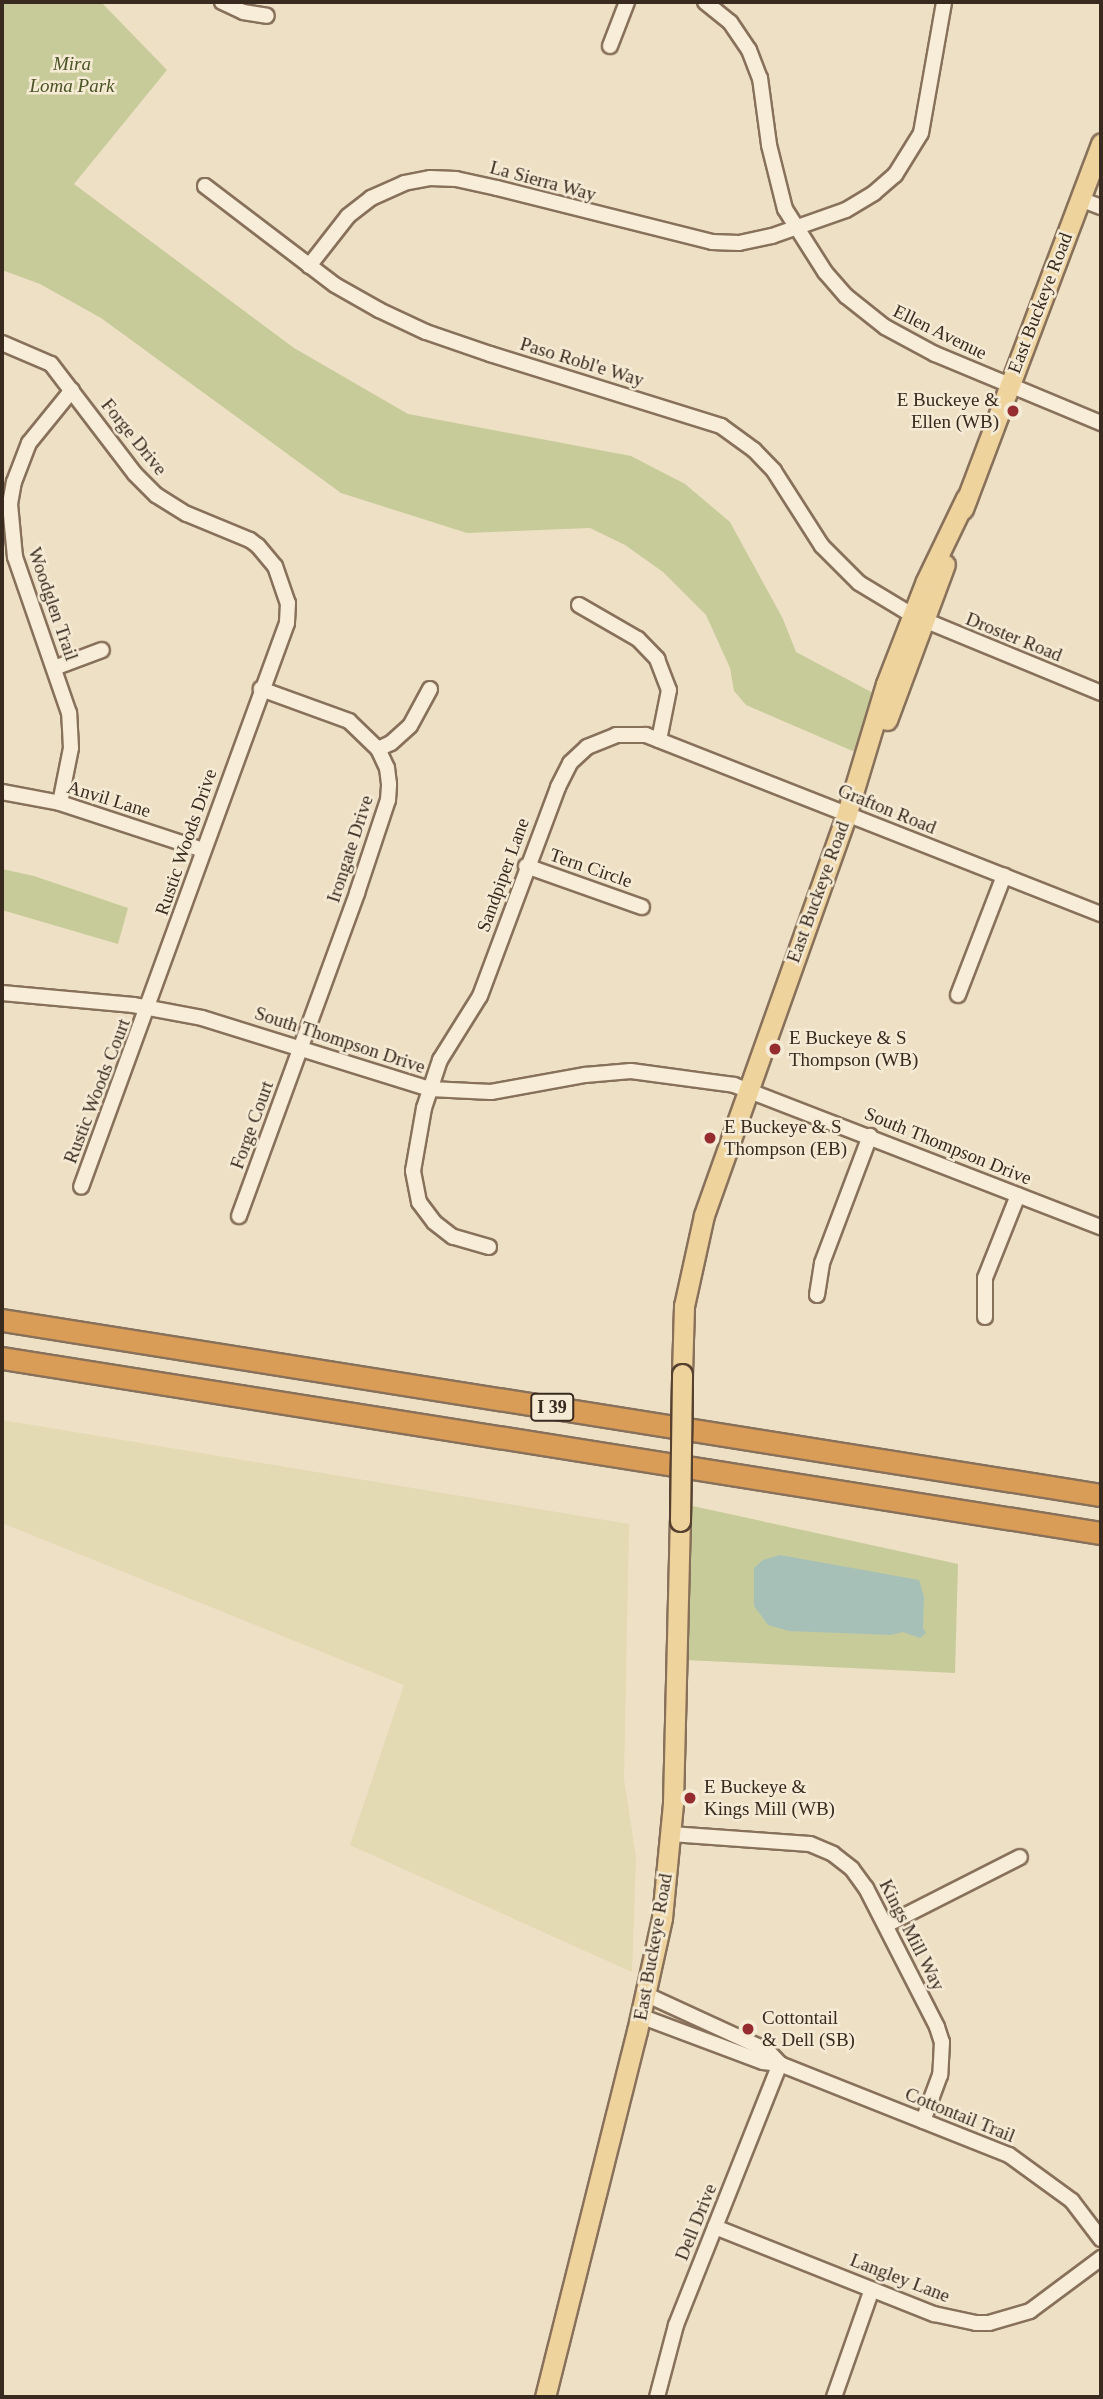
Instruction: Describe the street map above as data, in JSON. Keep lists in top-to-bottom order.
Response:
{
  "streets": {
    "highway": ["I 39"],
    "main road": ["East Buckeye Road"],
    "street": [
      "La Sierra Way",
      "Ellen Avenue",
      "Paso Robl'e Way",
      "Forge Drive",
      "Woodglen Trail",
      "Droster Road",
      "Anvil Lane",
      "Grafton Road",
      "Rustic Woods Drive",
      "Irongate Drive",
      "Tern Circle",
      "Sandpiper Lane",
      "South Thompson Drive",
      "Rustic Woods Court",
      "Forge Court",
      "Kings Mill Way",
      "Cottontail Trail",
      "Dell Drive",
      "Langley Lane"
    ]
  },
  "crossings": [
    ["La Sierra Way", "Ellen Avenue"],
    ["La Sierra Way", "Paso Robl'e Way"],
    ["East Buckeye Road", "Ellen Avenue"],
    ["East Buckeye Road", "Paso Robl'e Way"],
    ["East Buckeye Road", "Droster Road"],
    ["East Buckeye Road", "Grafton Road"],
    ["East Buckeye Road", "South Thompson Drive"],
    ["East Buckeye Road", "Kings Mill Way"],
    ["East Buckeye Road", "Cottontail Trail"],
    ["Paso Robl'e Way", "Droster Road"],
    ["Forge Drive", "Woodglen Trail"],
    ["Forge Drive", "Rustic Woods Drive"],
    ["Woodglen Trail", "Anvil Lane"],
    ["Anvil Lane", "Rustic Woods Drive"],
    ["Grafton Road", "Sandpiper Lane"],
    ["Rustic Woods Drive", "South Thompson Drive"],
    ["Rustic Woods Drive", "Rustic Woods Court"],
    ["Irongate Drive", "South Thompson Drive"],
    ["Irongate Drive", "Forge Court"],
    ["Tern Circle", "Sandpiper Lane"],
    ["Sandpiper Lane", "South Thompson Drive"],
    ["South Thompson Drive", "Rustic Woods Court"],
    ["South Thompson Drive", "Forge Court"],
    ["Kings Mill Way", "Cottontail Trail"],
    ["Cottontail Trail", "Dell Drive"],
    ["Dell Drive", "Langley Lane"]
  ],
  "parks": ["Mira Loma Park"],
  "places": [
    "E Buckeye & Ellen (WB)",
    "E Buckeye & S Thompson (WB)",
    "E Buckeye & S Thompson (EB)",
    "E Buckeye & Kings Mill (WB)",
    "Cottontail & Dell (SB)"
  ]
}
